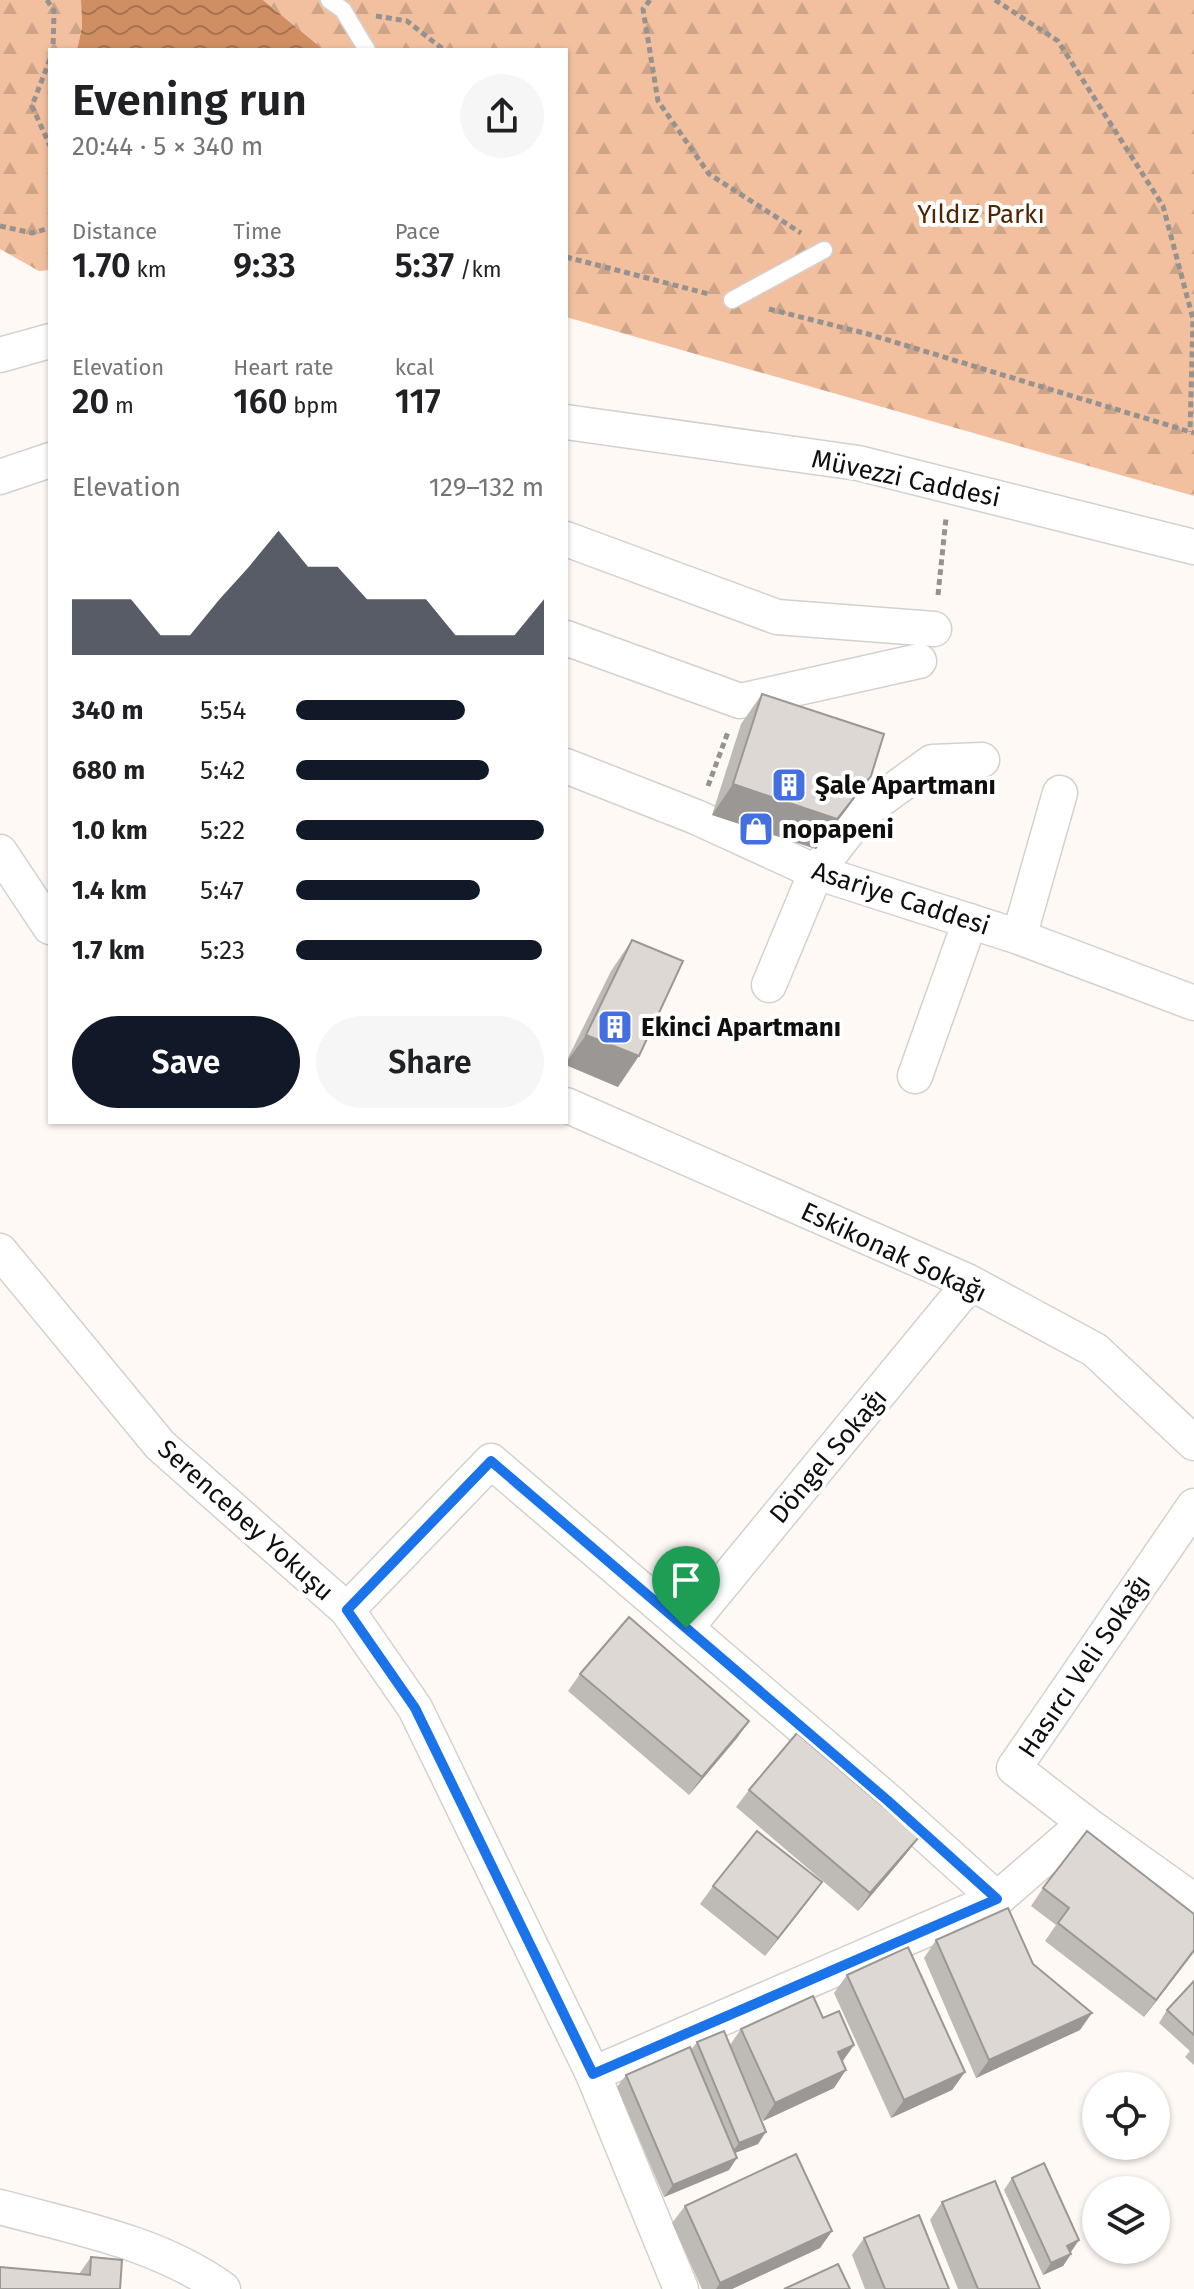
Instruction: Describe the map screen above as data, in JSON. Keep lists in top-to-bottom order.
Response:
{
  "streets": {
    "street": [
      "Müvezzi Caddesi",
      "Asariye Caddesi",
      "Eskikonak Sokağı",
      "Döngel Sokağı",
      "Serencebey Yokuşu",
      "Hasırcı Veli Sokağı"
    ]
  },
  "crossings": [
    ["Eskikonak Sokağı", "Döngel Sokağı"]
  ],
  "parks": ["Yıldız Parkı"],
  "places": {
    "building": ["Şale Apartmanı", "Ekinci Apartmanı"],
    "shop": ["nopapeni"]
  },
  "page": {
    "heading": ["Evening run", "20:44 · 5 × 340 m"],
    "stats": [
      ["Distance", "1.70 km"],
      ["Time", "9:33"],
      ["Pace", "5:37 /km"],
      ["Elevation", "20 m"],
      ["Heart rate", "160 bpm"],
      ["kcal", "117"]
    ],
    "chart": ["Elevation", "129–132 m"],
    "list": [
      {
        "name": "340 m",
        "note": "5:54"
      },
      {
        "name": "680 m",
        "note": "5:42"
      },
      {
        "name": "1.0 km",
        "note": "5:22"
      },
      {
        "name": "1.4 km",
        "note": "5:47"
      },
      {
        "name": "1.7 km",
        "note": "5:23"
      }
    ],
    "buttons": ["Save", "Share"]
  }
}
